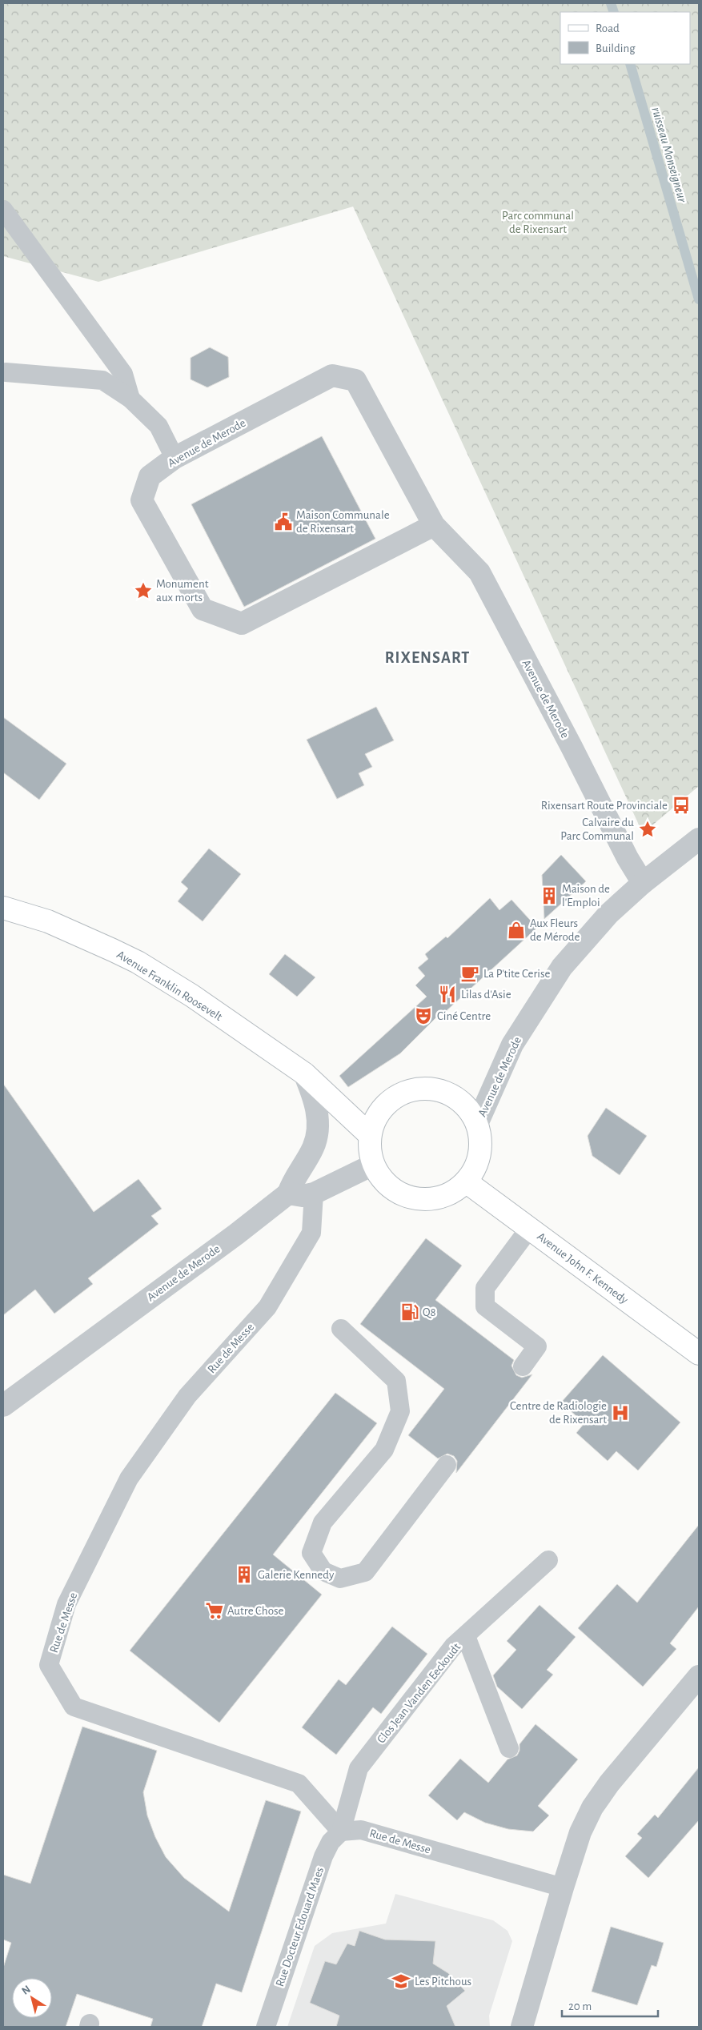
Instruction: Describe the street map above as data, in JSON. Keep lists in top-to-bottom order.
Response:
{
  "streets": {
    "main road": ["Avenue Franklin Roosevelt", "Avenue John F. Kennedy"],
    "street": ["Avenue de Merode"],
    "lane": ["Rue de Messe", "Clos Jean Vanden Eeckoudt", "Rue Docteur Edouard Maes"]
  },
  "crossings": [
    ["Avenue de Merode", "Avenue Franklin Roosevelt"],
    ["Avenue de Merode", "Avenue John F. Kennedy"],
    ["Avenue Franklin Roosevelt", "Avenue John F. Kennedy"],
    ["Rue de Messe", "Clos Jean Vanden Eeckoudt"],
    ["Rue de Messe", "Rue Docteur Edouard Maes"],
    ["Clos Jean Vanden Eeckoudt", "Rue Docteur Edouard Maes"]
  ],
  "districts": ["RIXENSART"],
  "water": ["ruisseau Monseigneur"],
  "parks": ["Parc communal de Rixensart"],
  "places": {
    "public building": ["Maison Communale de Rixensart"],
    "place": ["Monument aux morts", "Calvaire du Parc Communal"],
    "bus stop": ["Rixensart Route Provinciale"],
    "building": ["Maison de l'Emploi", "Galerie Kennedy"],
    "shop": ["Aux Fleurs de Mérode"],
    "cafe": ["La P'tite Cerise"],
    "restaurant": ["Lilas d'Asie"],
    "theatre": ["Ciné Centre"],
    "fuel station": ["Q8"],
    "hospital": ["Centre de Radiologie de Rixensart"],
    "supermarket": ["Autre Chose"],
    "school or university": ["Les Pitchous"]
  },
  "legend": ["Road", "Building"],
  "scale_bar": "20 m",
  "north": "top left"
}
